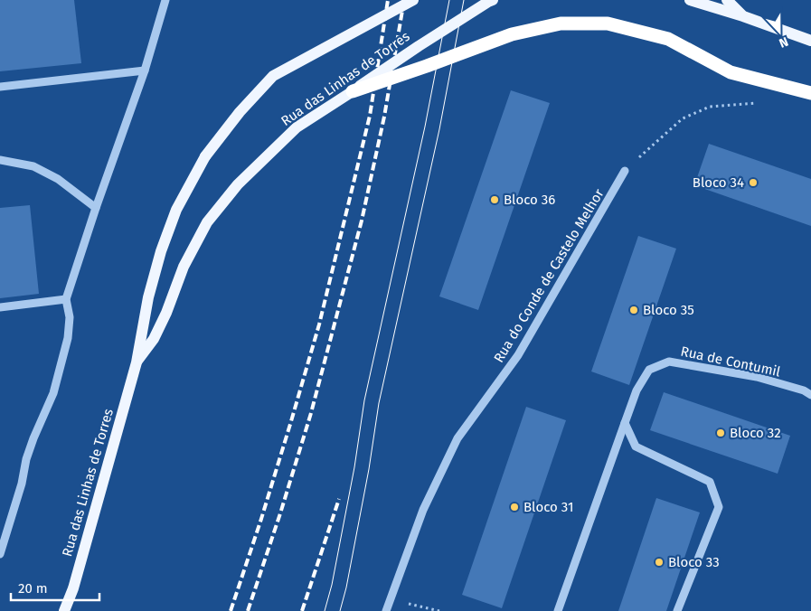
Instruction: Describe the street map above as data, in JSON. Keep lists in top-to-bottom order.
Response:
{
  "streets": {
    "main road": ["Rua das Linhas de Torres"],
    "street": ["Rua do Conde de Castelo Melhor", "Rua de Contumil"]
  },
  "places": [
    "Bloco 34",
    "Bloco 36",
    "Bloco 35",
    "Bloco 32",
    "Bloco 31",
    "Bloco 33"
  ],
  "scale_bar": "20 m",
  "north": "bottom"
}
